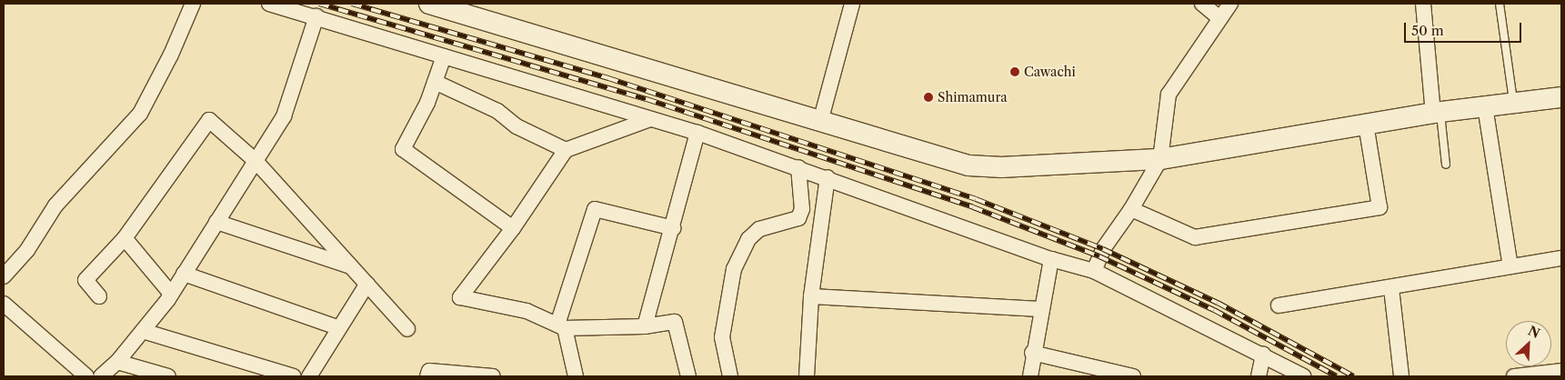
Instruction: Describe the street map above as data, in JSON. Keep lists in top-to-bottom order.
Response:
{
  "places": ["Cawachi", "Shimamura"],
  "scale_bar": "50 m",
  "north": "top right"
}
